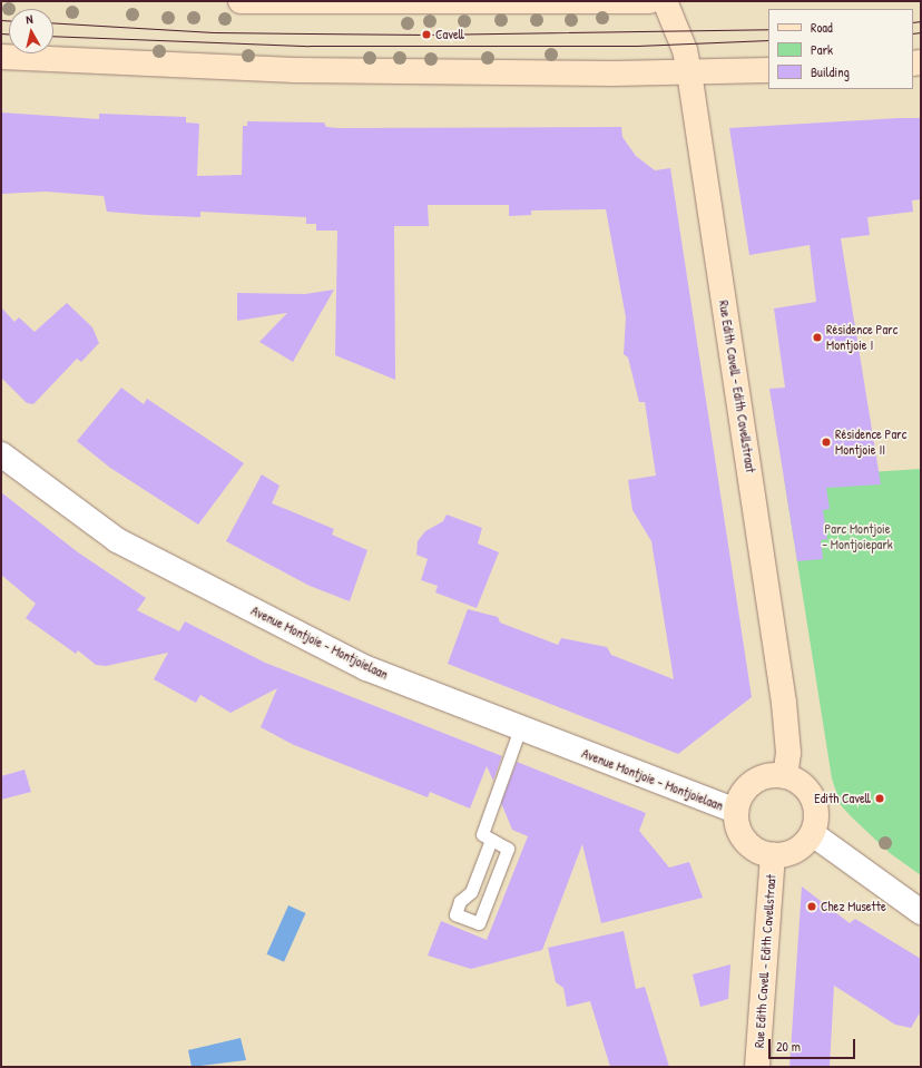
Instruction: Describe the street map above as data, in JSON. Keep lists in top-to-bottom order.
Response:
{
  "streets": {
    "street": ["Rue Edith Cavell - Edith Cavellstraat", "Avenue Montjoie - Montjoielaan"]
  },
  "crossings": [
    ["Rue Edith Cavell - Edith Cavellstraat", "Avenue Montjoie - Montjoielaan"]
  ],
  "parks": ["Parc Montjoie - Montjoiepark"],
  "places": [
    "Cavell",
    "Résidence Parc Montjoie I",
    "Résidence Parc Montjoie II",
    "Edith Cavell",
    "Chez Musette"
  ],
  "legend": ["Road", "Park", "Building"],
  "scale_bar": "20 m",
  "north": "top"
}
